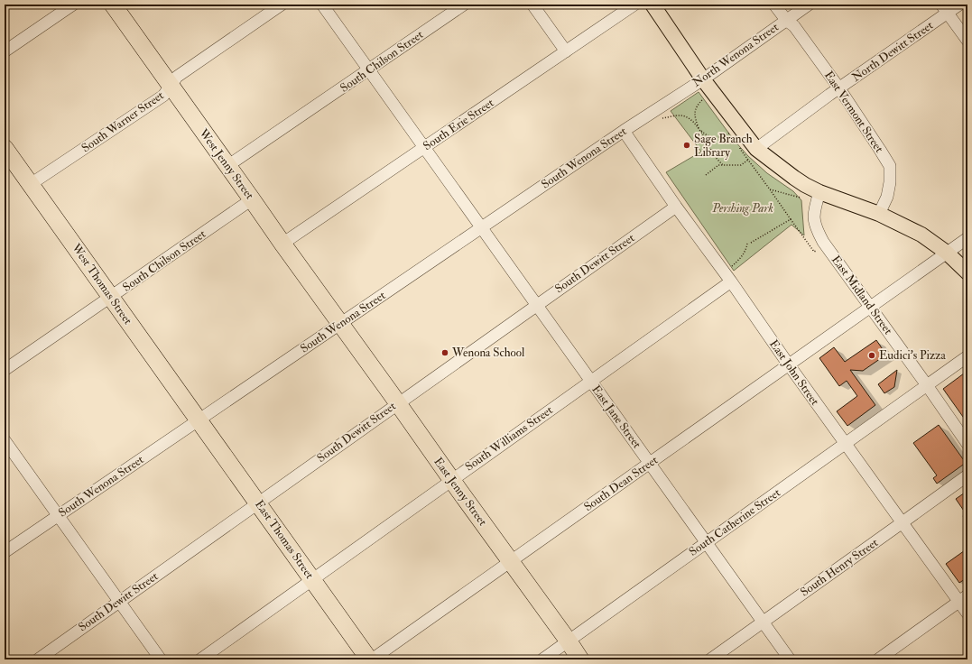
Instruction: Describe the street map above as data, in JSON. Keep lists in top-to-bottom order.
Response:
{
  "streets": {
    "highway": [
      "West Jenny Street",
      "West Thomas Street",
      "East Jenny Street",
      "East Thomas Street"
    ],
    "street": [
      "North Dewitt Street",
      "North Wenona Street",
      "South Chilson Street",
      "East Vermont Street",
      "South Warner Street",
      "South Erie Street",
      "South Wenona Street",
      "South Dewitt Street",
      "East Midland Street",
      "East John Street",
      "East Jane Street",
      "South Williams Street",
      "South Dean Street",
      "South Catherine Street",
      "South Henry Street"
    ]
  },
  "crossings": [
    ["North Dewitt Street", "East Vermont Street"],
    ["North Wenona Street", "East Vermont Street"],
    ["North Wenona Street", "South Wenona Street"],
    ["South Chilson Street", "West Jenny Street"],
    ["South Chilson Street", "West Thomas Street"],
    ["South Chilson Street", "East Jane Street"],
    ["South Warner Street", "West Jenny Street"],
    ["South Warner Street", "West Thomas Street"],
    ["South Erie Street", "West Jenny Street"],
    ["South Erie Street", "East Jane Street"],
    ["South Wenona Street", "West Jenny Street"],
    ["South Wenona Street", "West Thomas Street"],
    ["South Wenona Street", "East John Street"],
    ["South Wenona Street", "East Jane Street"],
    ["South Wenona Street", "East Jenny Street"],
    ["South Wenona Street", "East Thomas Street"],
    ["West Jenny Street", "East Jenny Street"],
    ["South Dewitt Street", "East John Street"],
    ["South Dewitt Street", "East Jane Street"],
    ["South Dewitt Street", "East Jenny Street"],
    ["South Dewitt Street", "East Thomas Street"],
    ["West Thomas Street", "East Thomas Street"],
    ["East Midland Street", "South Dean Street"],
    ["East Midland Street", "South Catherine Street"],
    ["East John Street", "South Williams Street"],
    ["East John Street", "South Dean Street"],
    ["East John Street", "South Catherine Street"],
    ["East John Street", "South Henry Street"],
    ["East Jane Street", "South Williams Street"],
    ["East Jane Street", "South Dean Street"],
    ["East Jane Street", "South Catherine Street"],
    ["East Jane Street", "South Henry Street"],
    ["South Williams Street", "East Jenny Street"],
    ["South Williams Street", "East Thomas Street"],
    ["South Dean Street", "East Jenny Street"],
    ["South Dean Street", "East Thomas Street"],
    ["East Jenny Street", "South Catherine Street"]
  ],
  "parks": ["Pershing Park"],
  "places": ["Sage Branch Library", "Wenona School", "Eudici's Pizza"]
}
